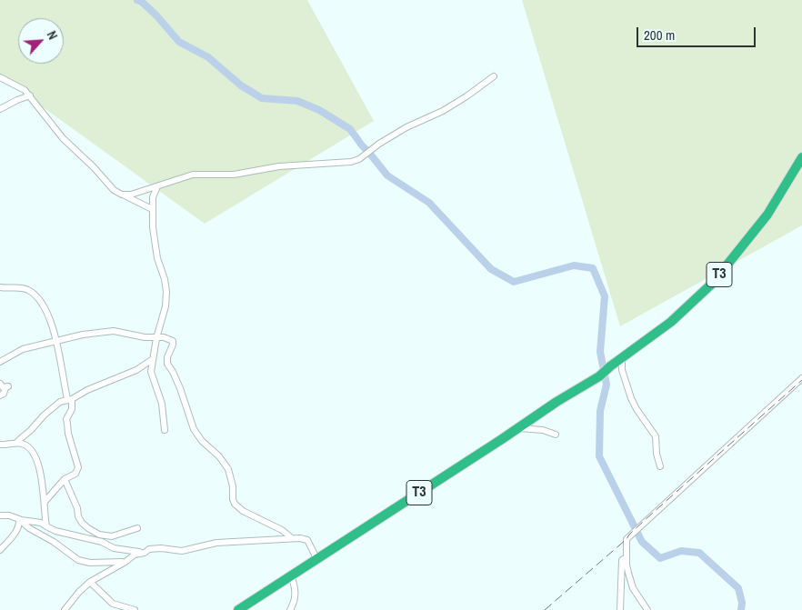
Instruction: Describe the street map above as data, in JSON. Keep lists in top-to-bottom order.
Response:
{
  "streets": {
    "highway": ["T3"]
  },
  "scale_bar": "200 m",
  "north": "top right"
}
